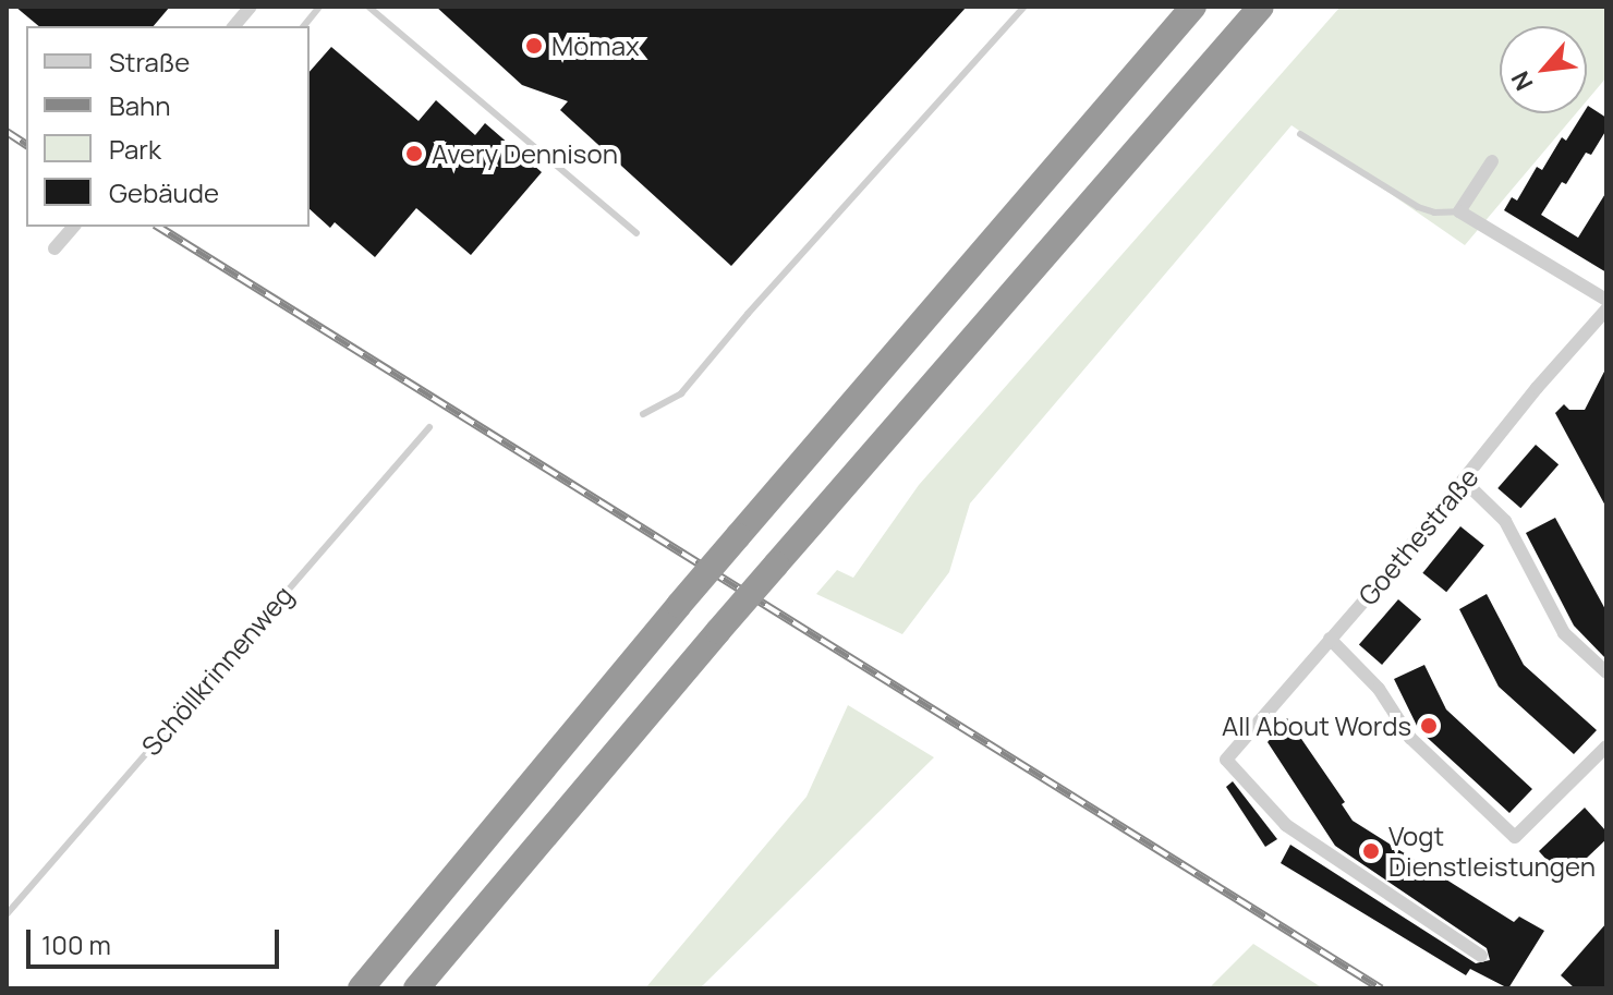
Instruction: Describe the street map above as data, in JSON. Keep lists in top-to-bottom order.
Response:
{
  "streets": {
    "street": ["Goethestraße"],
    "lane": ["Schöllkrinnenweg"]
  },
  "places": [
    "Mömax",
    "Avery Dennison",
    "All About Words",
    "Vogt Dienstleistungen"
  ],
  "legend": [
    "Straße",
    "Bahn",
    "Park",
    "Gebäude"
  ],
  "scale_bar": "100 m",
  "north": "bottom left"
}
